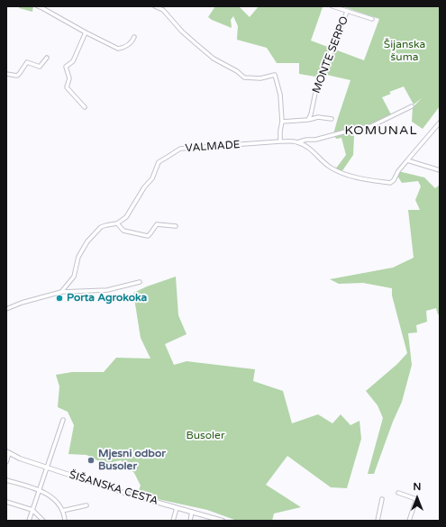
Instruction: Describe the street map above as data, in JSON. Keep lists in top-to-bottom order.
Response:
{
  "streets": {
    "main road": ["ŠIŠANSKA CESTA"],
    "street": ["MONTE SERPO", "VALMADE"]
  },
  "districts": ["KOMUNAL"],
  "parks": ["Šijanska šuma", "Busoler"],
  "places": ["Porta Agrokoka", "Mjesni odbor Busoler"],
  "north": "top"
}
